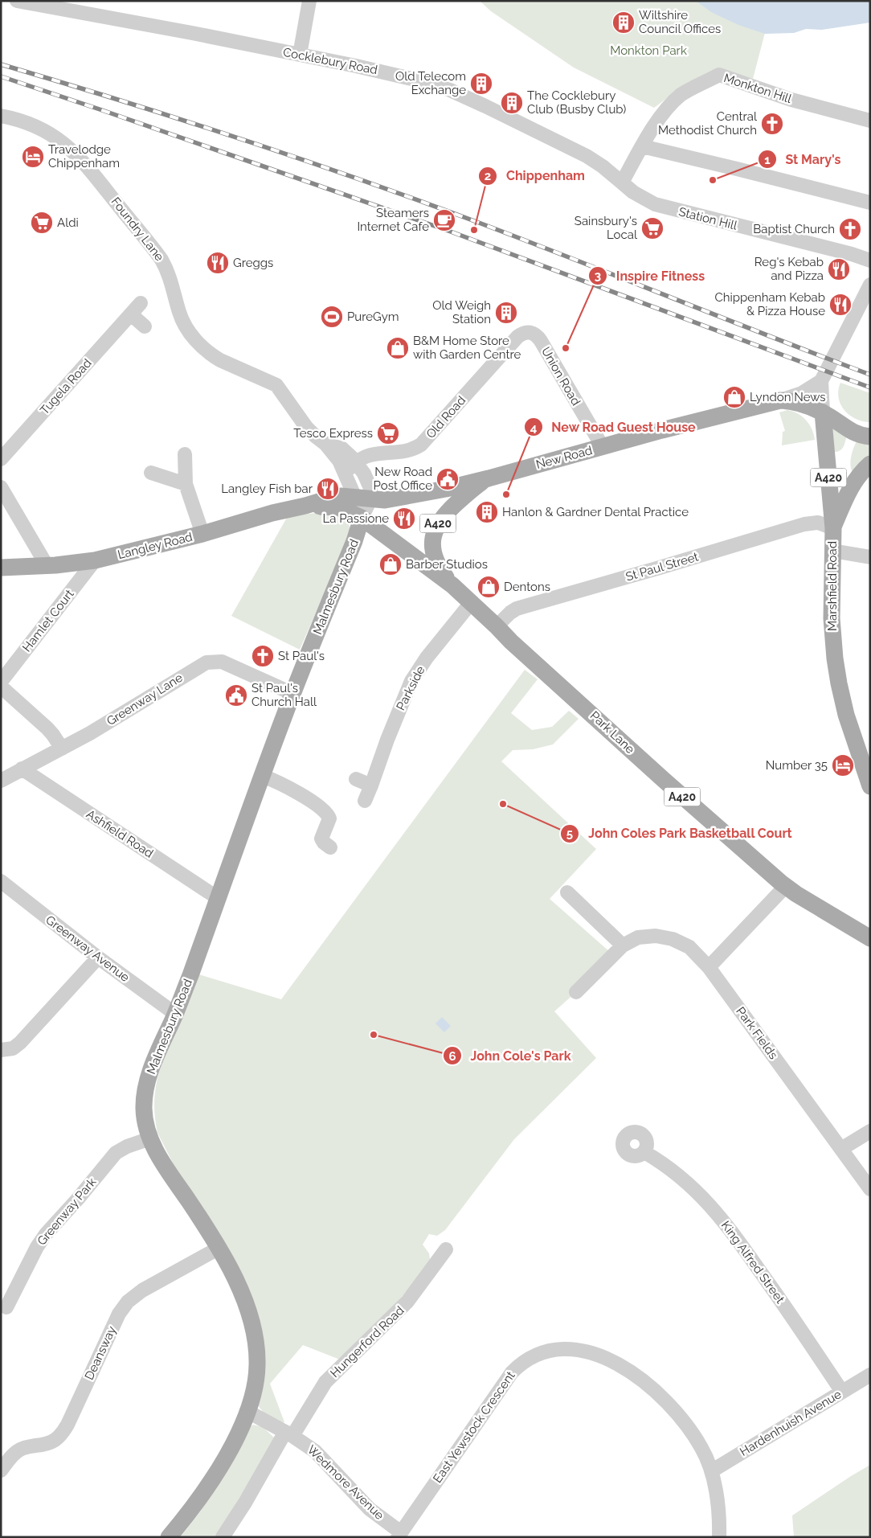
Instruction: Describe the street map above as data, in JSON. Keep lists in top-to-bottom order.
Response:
{
  "streets": {
    "main road": [
      "New Road",
      "A420",
      "Langley Road",
      "Marshfield Road",
      "Malmesbury Road",
      "Park Lane"
    ],
    "street": [
      "Cocklebury Road",
      "Monkton Hill",
      "Station Hill",
      "Foundry Lane",
      "Union Road",
      "Tugela Road",
      "Old Road",
      "St Paul Street",
      "Hamlet Court",
      "Parkside",
      "Greenway Lane",
      "Ashfield Road",
      "Greenway Avenue",
      "Park Fields",
      "Greenway Park",
      "King Alfred Street",
      "Hungerford Road",
      "Deansway",
      "Hardenhuish Avenue",
      "East Yewstock Crescent",
      "Wedmore Avenue"
    ]
  },
  "crossings": [
    ["Cocklebury Road", "Monkton Hill"],
    ["Cocklebury Road", "Station Hill"],
    ["Monkton Hill", "Station Hill"],
    ["Foundry Lane", "Old Road"],
    ["Foundry Lane", "New Road"],
    ["Foundry Lane", "Langley Road"],
    ["Union Road", "Old Road"],
    ["Union Road", "New Road"],
    ["New Road", "A420"],
    ["New Road", "Langley Road"],
    ["New Road", "Marshfield Road"],
    ["New Road", "Park Lane"],
    ["A420", "St Paul Street"],
    ["A420", "Marshfield Road"],
    ["Langley Road", "Malmesbury Road"],
    ["Langley Road", "Hamlet Court"],
    ["Langley Road", "Park Lane"],
    ["St Paul Street", "Marshfield Road"],
    ["St Paul Street", "Park Lane"],
    ["Malmesbury Road", "Greenway Lane"],
    ["Malmesbury Road", "Park Lane"],
    ["Malmesbury Road", "Ashfield Road"],
    ["Malmesbury Road", "Greenway Avenue"],
    ["Malmesbury Road", "Greenway Park"],
    ["Malmesbury Road", "Deansway"],
    ["Malmesbury Road", "Wedmore Avenue"],
    ["Parkside", "Park Lane"],
    ["Greenway Lane", "Ashfield Road"],
    ["King Alfred Street", "Hardenhuish Avenue"],
    ["Hungerford Road", "Wedmore Avenue"],
    ["Hardenhuish Avenue", "East Yewstock Crescent"],
    ["East Yewstock Crescent", "Wedmore Avenue"]
  ],
  "parks": ["Monkton Park"],
  "places": {
    "building": [
      "Wiltshire Council Offices",
      "Old Telecom Exchange",
      "The Cocklebury Club (Busby Club)",
      "Old Weigh Station",
      "Hanlon & Gardner Dental Practice"
    ],
    "church": ["Central Methodist Church", "Baptist Church", "St Paul's"],
    "hotel": ["Travelodge Chippenham", "Number 35"],
    "other": [
      "St Mary's",
      "Chippenham",
      "Inspire Fitness",
      "New Road Guest House",
      "John Coles Park Basketball Court",
      "John Cole's Park"
    ],
    "cafe": ["Steamers Internet Cafe"],
    "supermarket": ["Aldi", "Sainsbury's Local", "Tesco Express"],
    "restaurant": [
      "Greggs",
      "Reg's Kebab and Pizza",
      "Chippenham Kebab & Pizza House",
      "Langley Fish bar",
      "La Passione"
    ],
    "sports": ["PureGym"],
    "shop": [
      "B&M Home Store with Garden Centre",
      "Lyndon News",
      "Barber Studios",
      "Dentons"
    ],
    "public building": ["New Road Post Office", "St Paul's Church Hall"]
  }
}
